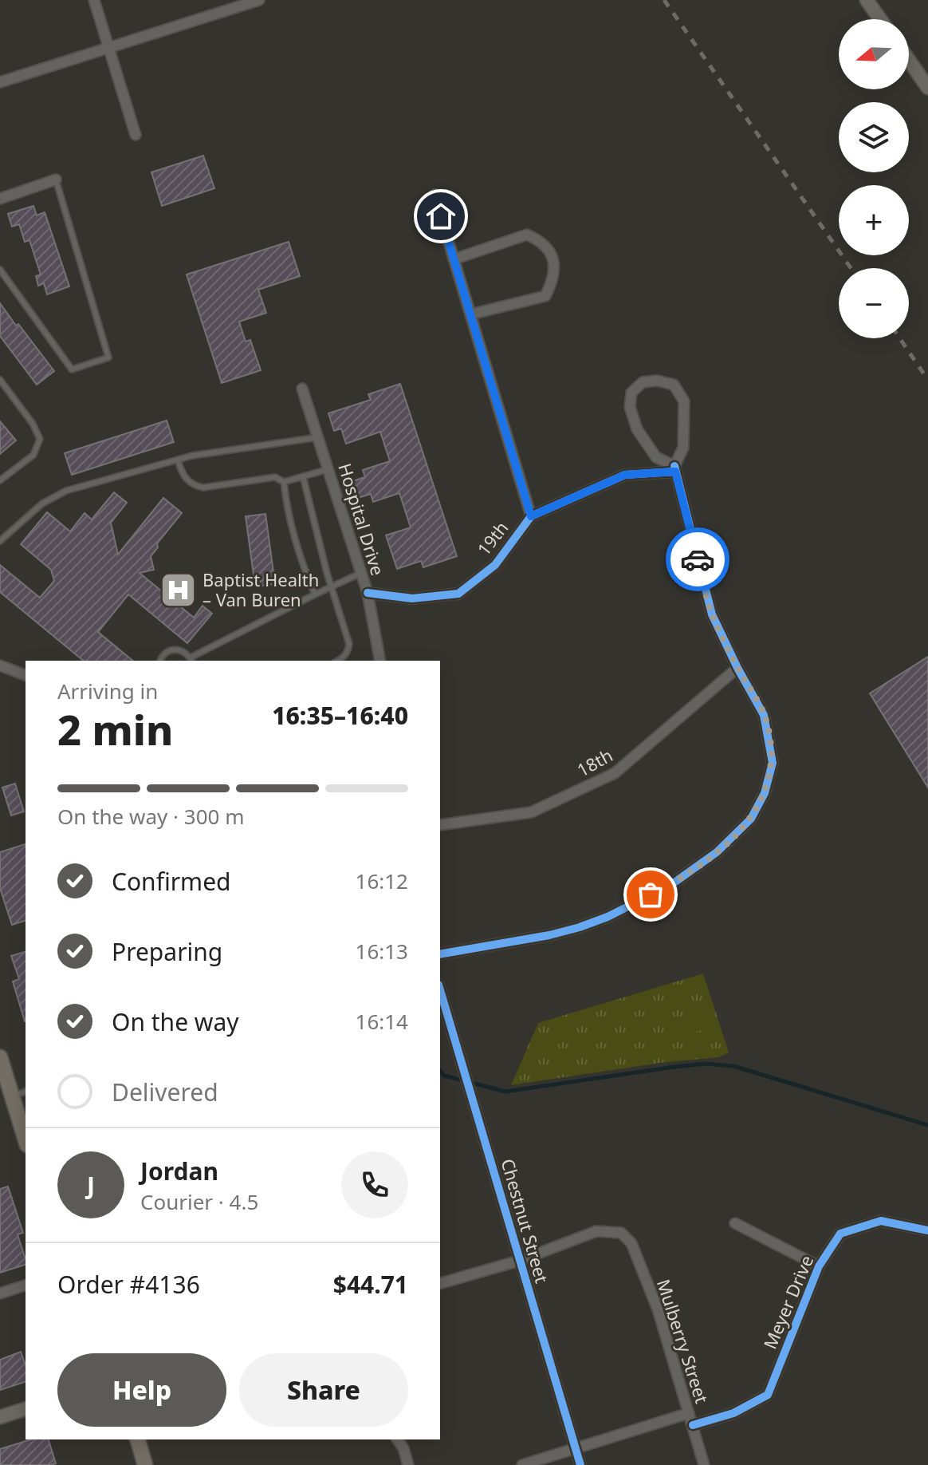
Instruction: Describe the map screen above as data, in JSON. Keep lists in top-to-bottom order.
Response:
{
  "streets": {
    "street": [
      "Hospital Drive",
      "19th",
      "18th",
      "Chestnut Street",
      "Meyer Drive",
      "Mulberry Street"
    ]
  },
  "crossings": [
    ["Hospital Drive", "19th"],
    ["Chestnut Street", "Mulberry Street"],
    ["Meyer Drive", "Mulberry Street"]
  ],
  "places": {
    "hospital": ["Baptist Health – Van Buren"]
  },
  "north": "left",
  "page": {
    "map_buttons": ["+", "−"],
    "heading": ["2 min", "Arriving in", "16:35–16:40"],
    "panel": [
      "Jordan",
      "Courier · 4.5",
      "Order #4136",
      "$44.71"
    ],
    "bar": "On the way · 300 m",
    "list": [
      ["Confirmed", "16:12"],
      ["Preparing", "16:13"],
      ["On the way", "16:14"],
      "Delivered"
    ],
    "round": "J",
    "buttons": ["Help", "Share"]
  }
}
